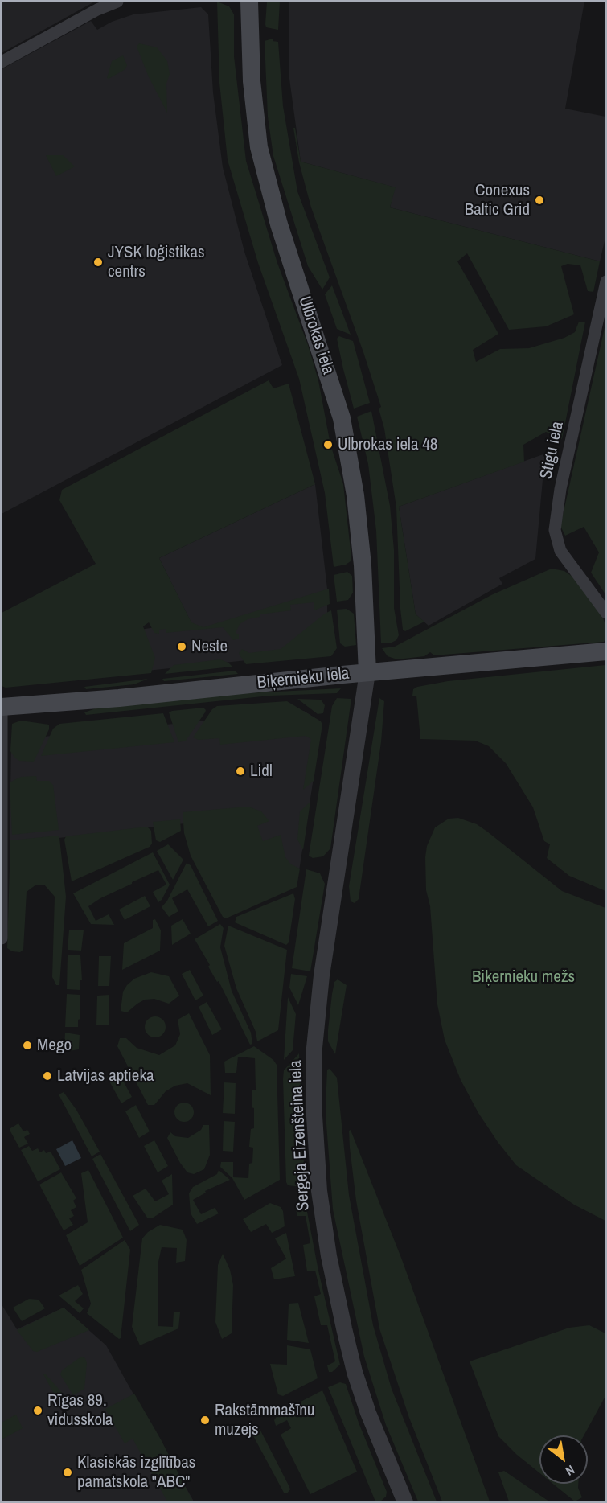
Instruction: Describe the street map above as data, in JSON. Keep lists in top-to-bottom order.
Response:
{
  "streets": {
    "main road": ["Ulbrokas iela", "Biķernieku iela"],
    "street": ["Stigu iela", "Sergeja Eizenšteina iela"]
  },
  "crossings": [
    ["Ulbrokas iela", "Biķernieku iela"],
    ["Ulbrokas iela", "Sergeja Eizenšteina iela"],
    ["Biķernieku iela", "Sergeja Eizenšteina iela"]
  ],
  "parks": ["Biķernieku mežs"],
  "places": [
    "Conexus Baltic Grid",
    "JYSK loģistikas centrs",
    "Ulbrokas iela 48",
    "Neste",
    "Lidl",
    "Mego",
    "Latvijas aptieka",
    "Rīgas 89. vidusskola",
    "Rakstāmmašīnu muzejs",
    "Klasiskās izglītības pamatskola \"ABC\""
  ],
  "north": "bottom right"
}
